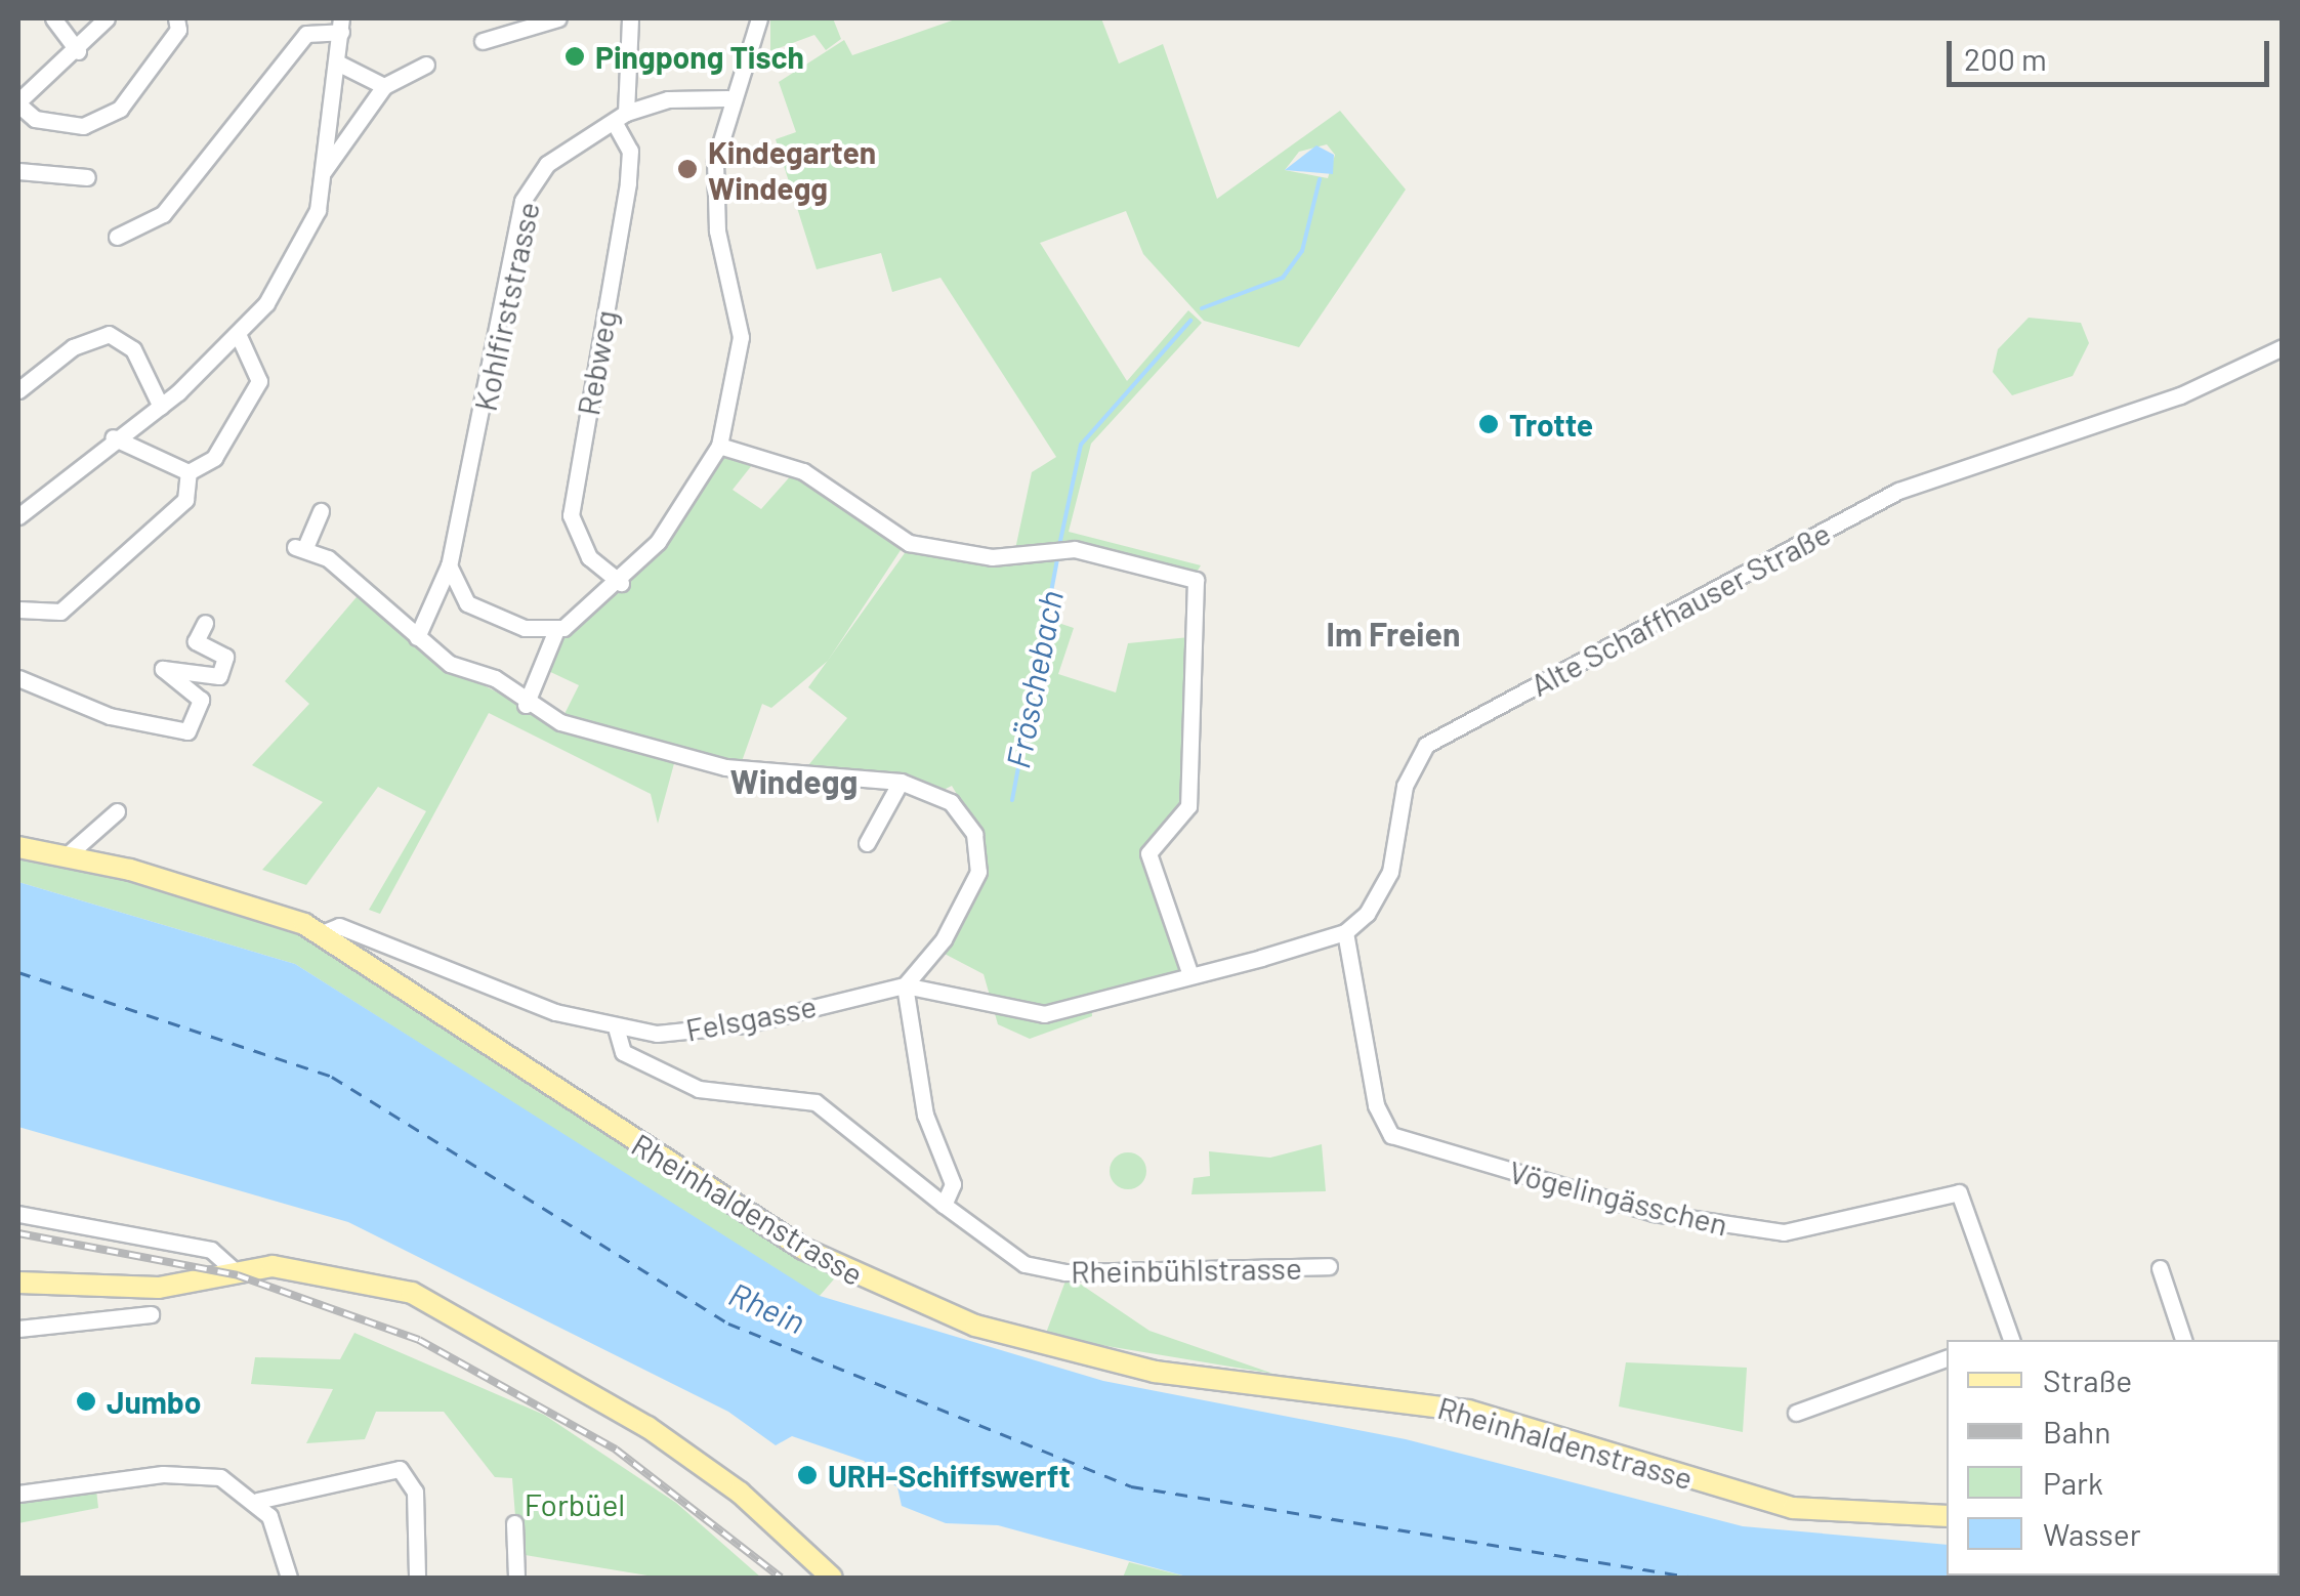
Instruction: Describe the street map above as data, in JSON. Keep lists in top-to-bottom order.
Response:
{
  "streets": {
    "main road": ["Rheinhaldenstrasse"],
    "street": [
      "Kohlfirststrasse",
      "Rebweg",
      "Alte Schaffhauser Straße",
      "Felsgasse",
      "Vögelingässchen",
      "Rheinbühlstrasse"
    ]
  },
  "crossings": [
    ["Kohlfirststrasse", "Rebweg"],
    ["Alte Schaffhauser Straße", "Vögelingässchen"],
    ["Felsgasse", "Rheinhaldenstrasse"],
    ["Felsgasse", "Rheinbühlstrasse"]
  ],
  "districts": ["Im Freien", "Windegg"],
  "water": ["Fröschebach", "Rhein"],
  "parks": ["Forbüel"],
  "places": [
    "Pingpong Tisch",
    "Kindegarten Windegg",
    "Trotte",
    "Jumbo",
    "URH-Schiffswerft"
  ],
  "legend": [
    "Straße",
    "Bahn",
    "Park",
    "Wasser"
  ],
  "scale_bar": "200 m"
}
